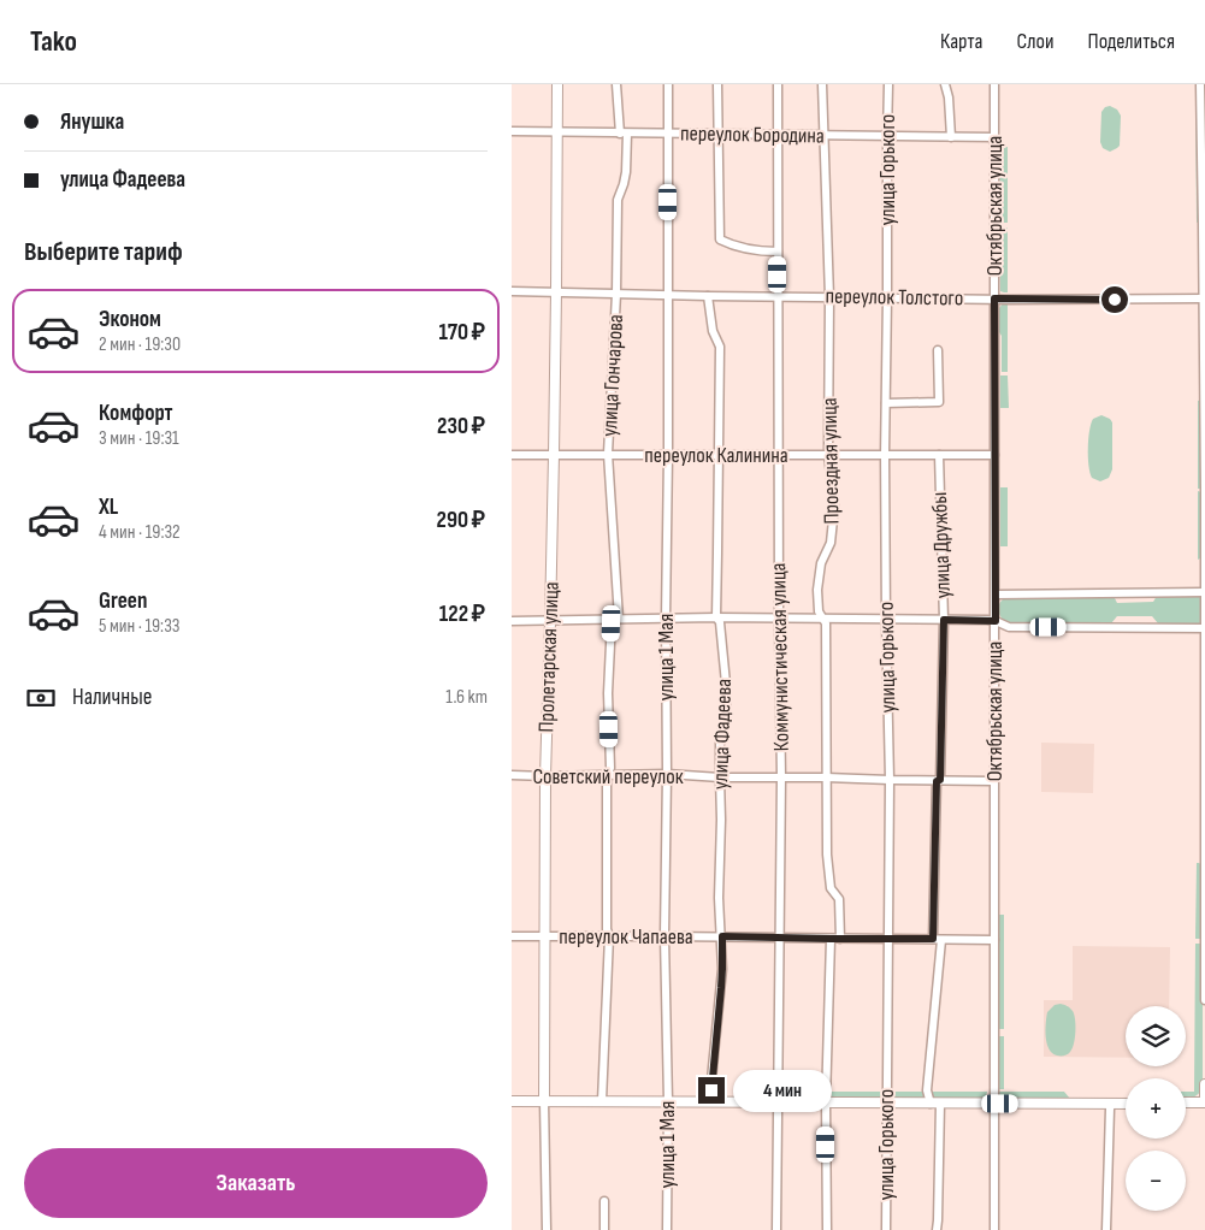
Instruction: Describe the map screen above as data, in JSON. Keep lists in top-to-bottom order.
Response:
{
  "streets": {
    "main road": ["Пролетарская улица"],
    "street": [
      "переулок Бородина",
      "улица Горького",
      "Октябрьская улица",
      "переулок Толстого",
      "улица Гончарова",
      "переулок Калинина",
      "Проездная улица",
      "улица Дружбы",
      "улица 1 Мая",
      "Коммунистическая улица",
      "улица Фадеева",
      "Советский переулок",
      "переулок Чапаева"
    ]
  },
  "crossings": [
    ["переулок Бородина", "улица Горького"],
    ["переулок Бородина", "Октябрьская улица"],
    ["переулок Бородина", "улица Гончарова"],
    ["переулок Бородина", "Проездная улица"],
    ["переулок Бородина", "Пролетарская улица"],
    ["переулок Бородина", "улица 1 Мая"],
    ["переулок Бородина", "Коммунистическая улица"],
    ["улица Горького", "переулок Толстого"],
    ["улица Горького", "переулок Калинина"],
    ["улица Горького", "Советский переулок"],
    ["улица Горького", "переулок Чапаева"],
    ["Октябрьская улица", "переулок Толстого"],
    ["Октябрьская улица", "переулок Калинина"],
    ["Октябрьская улица", "Советский переулок"],
    ["Октябрьская улица", "переулок Чапаева"],
    ["переулок Толстого", "улица Гончарова"],
    ["переулок Толстого", "Проездная улица"],
    ["переулок Толстого", "Пролетарская улица"],
    ["переулок Толстого", "улица 1 Мая"],
    ["переулок Толстого", "Коммунистическая улица"],
    ["переулок Толстого", "улица Фадеева"],
    ["улица Гончарова", "переулок Калинина"],
    ["улица Гончарова", "Советский переулок"],
    ["улица Гончарова", "переулок Чапаева"],
    ["переулок Калинина", "Проездная улица"],
    ["переулок Калинина", "улица Дружбы"],
    ["переулок Калинина", "Пролетарская улица"],
    ["переулок Калинина", "улица 1 Мая"],
    ["переулок Калинина", "Коммунистическая улица"],
    ["переулок Калинина", "улица Фадеева"],
    ["Проездная улица", "Советский переулок"],
    ["Проездная улица", "переулок Чапаева"],
    ["улица Дружбы", "Советский переулок"],
    ["улица Дружбы", "переулок Чапаева"],
    ["Пролетарская улица", "Советский переулок"],
    ["Пролетарская улица", "переулок Чапаева"],
    ["улица 1 Мая", "Советский переулок"],
    ["улица 1 Мая", "переулок Чапаева"],
    ["Коммунистическая улица", "Советский переулок"],
    ["Коммунистическая улица", "переулок Чапаева"],
    ["улица Фадеева", "Советский переулок"],
    ["улица Фадеева", "переулок Чапаева"]
  ],
  "page": {
    "header": "Tako",
    "nav": ["Карта", "Слои", "Поделиться"],
    "banner": ["Янушка", "улица Фадеева"],
    "heading": "Выберите тариф",
    "list": [
      {
        "name": "Эконом",
        "note": "2 мин · 19:30",
        "value": "170 ₽"
      },
      {
        "name": "Комфорт",
        "note": "3 мин · 19:31",
        "value": "230 ₽"
      },
      {
        "name": "XL",
        "note": "4 мин · 19:32",
        "value": "290 ₽"
      },
      {
        "name": "Green",
        "note": "5 мин · 19:33",
        "value": "122 ₽"
      }
    ],
    "pay": ["Наличные", "1.6 km"],
    "map_buttons": ["+", "−"],
    "bubble": "4 мин",
    "buttons": "Заказать"
  }
}
